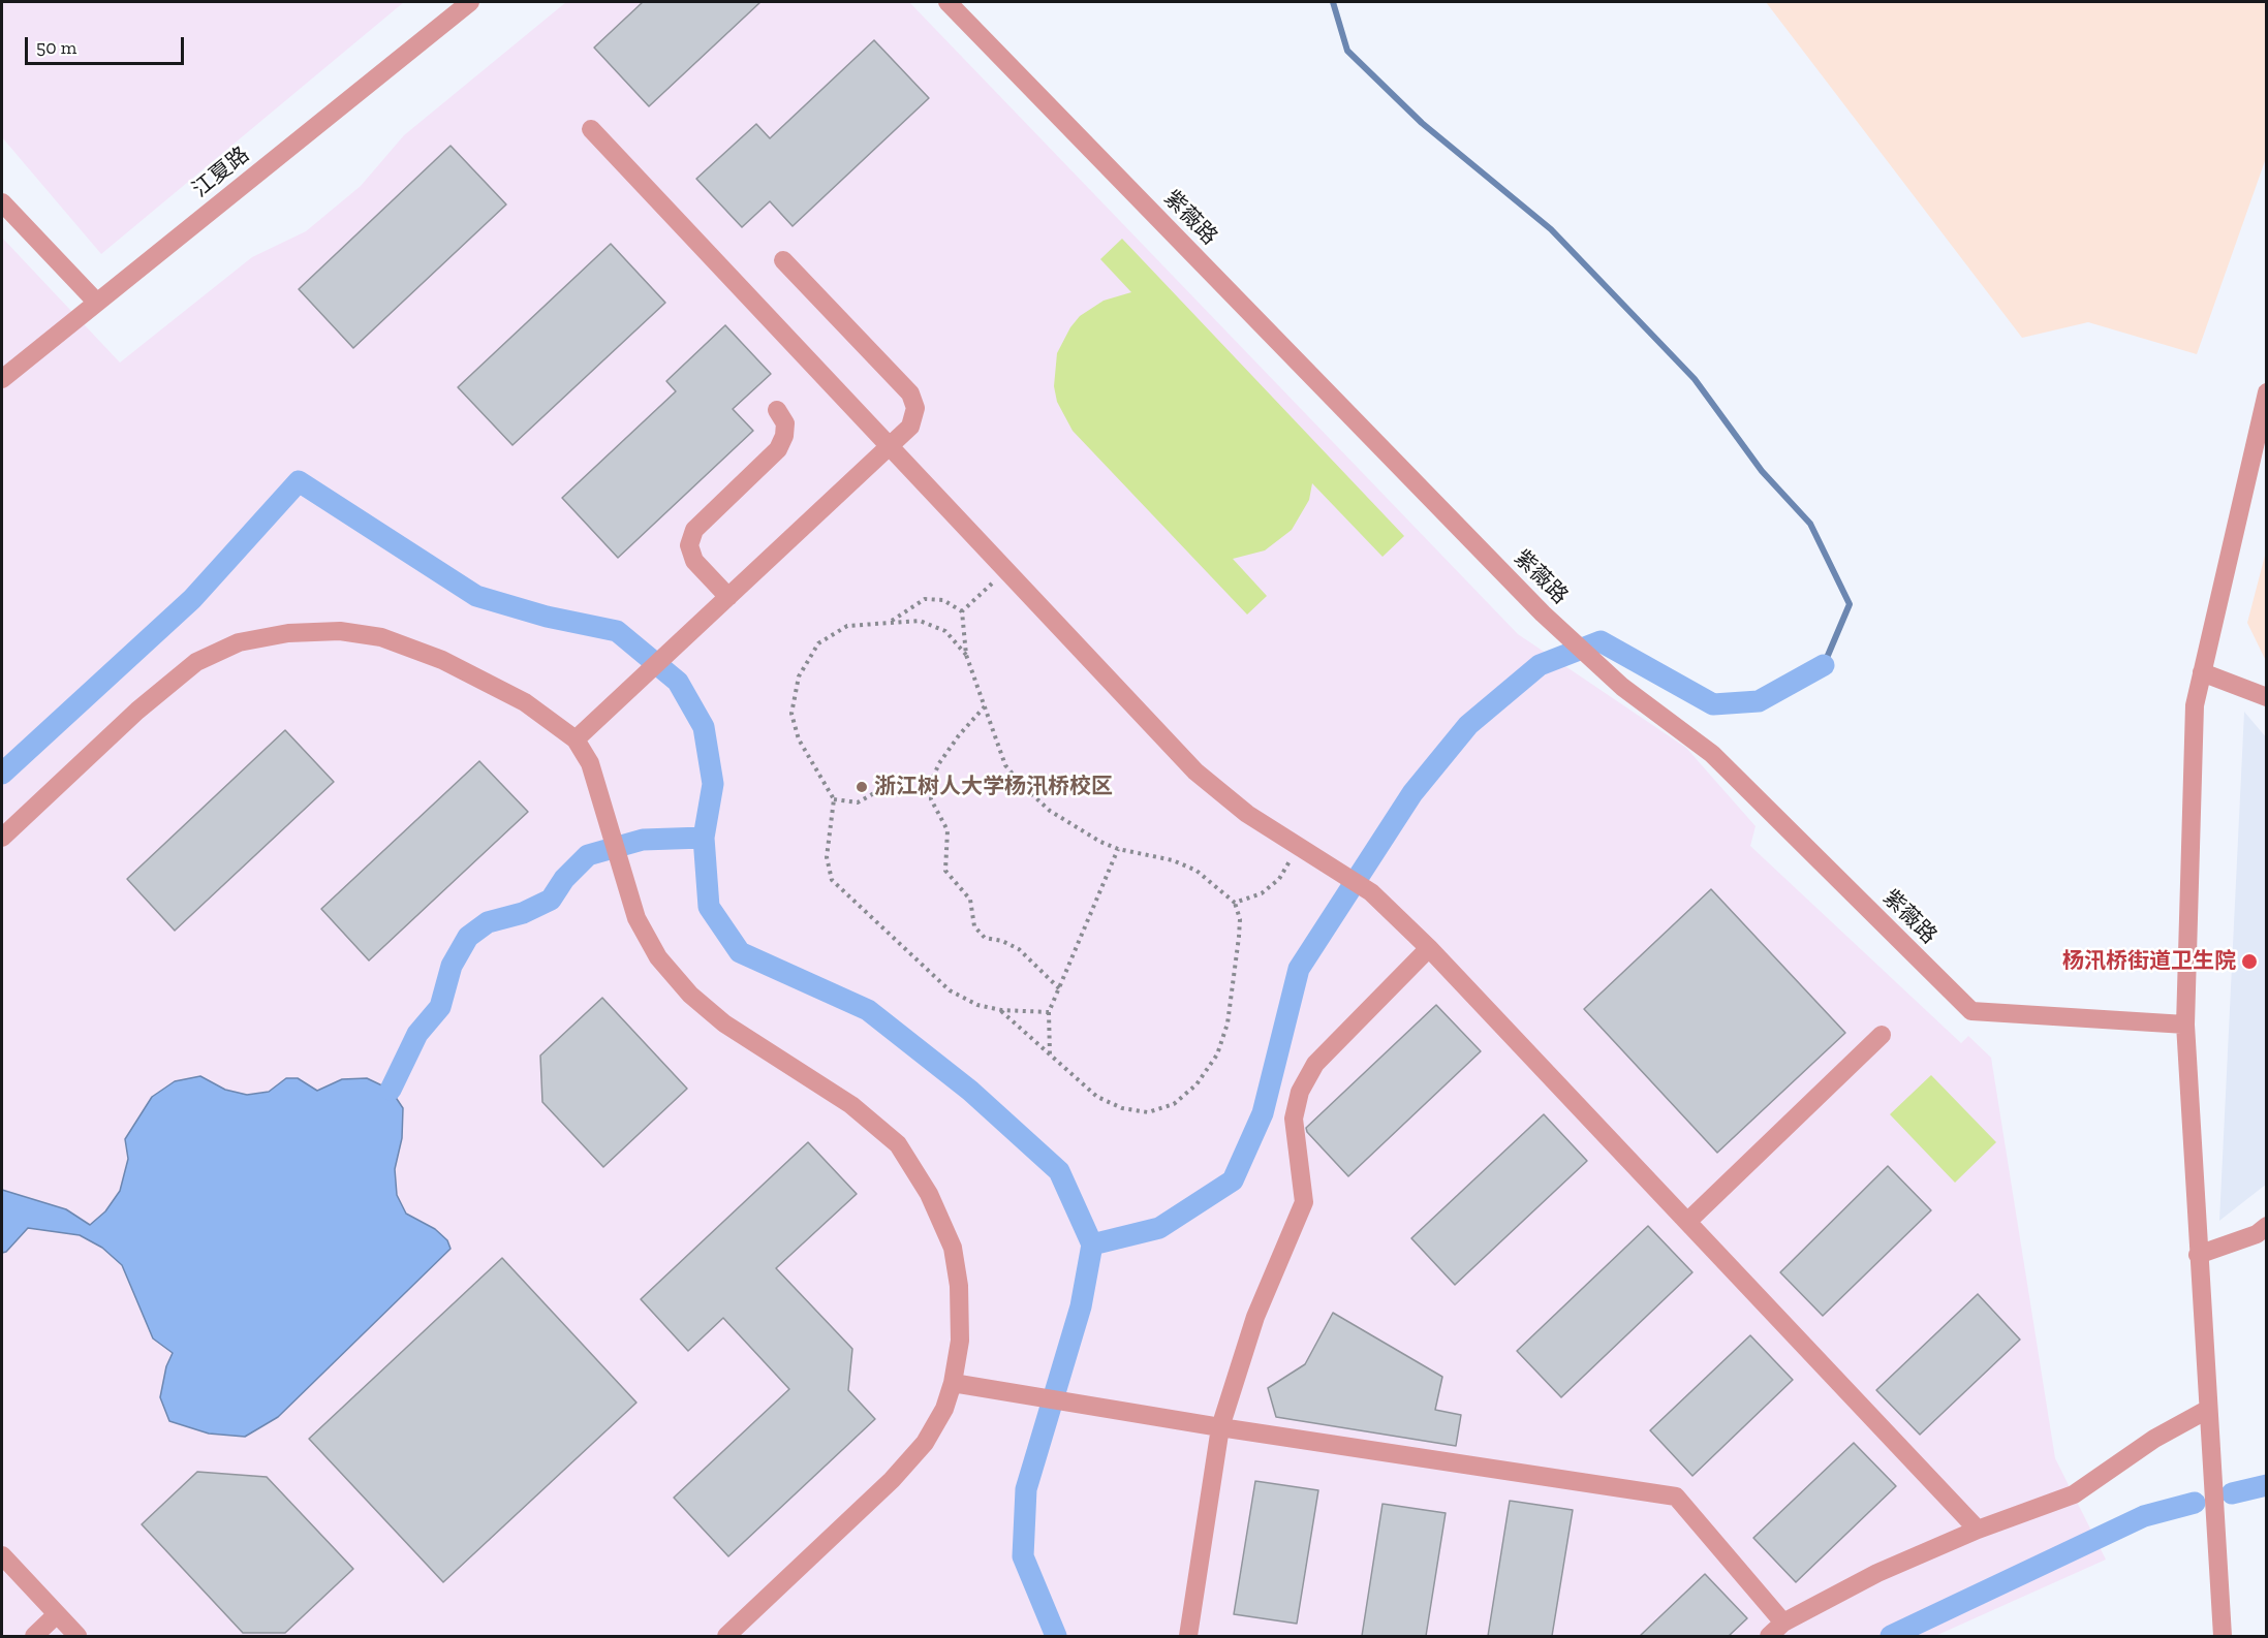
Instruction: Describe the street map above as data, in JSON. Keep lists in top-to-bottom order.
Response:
{
  "streets": {
    "street": ["江夏路", "紫薇路"]
  },
  "places": ["浙江树人大学杨汛桥校区", "杨汛桥街道卫生院"],
  "scale_bar": "50 m"
}
